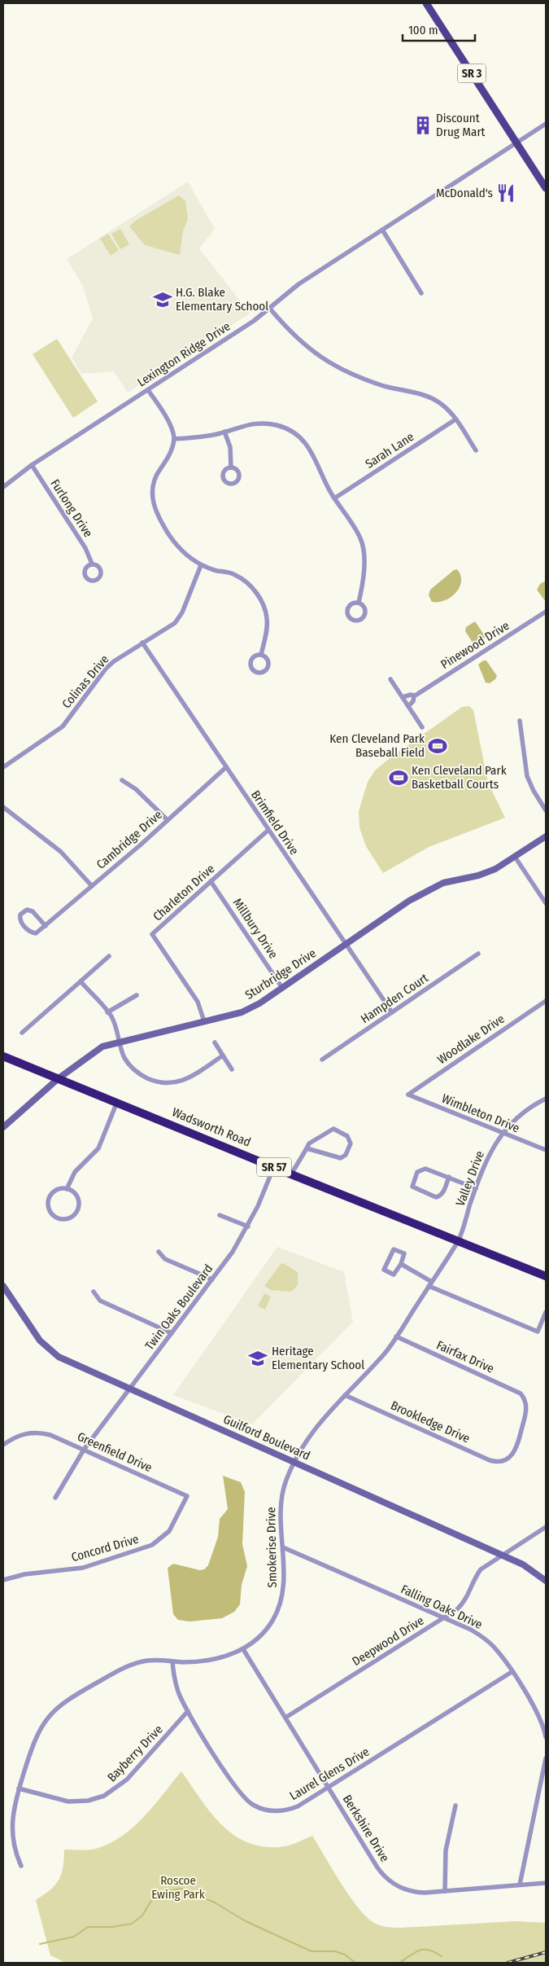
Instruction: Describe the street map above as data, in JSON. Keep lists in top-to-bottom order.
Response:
{
  "streets": {
    "highway": ["Wadsworth Road", "SR 57"],
    "main road": ["SR 3"],
    "street": [
      "Lexington Ridge Drive",
      "Sarah Lane",
      "Furlong Drive",
      "Pinewood Drive",
      "Colinas Drive",
      "Brimfield Drive",
      "Cambridge Drive",
      "Charleton Drive",
      "Millbury Drive",
      "Sturbridge Drive",
      "Hampden Court",
      "Woodlake Drive",
      "Wimbleton Drive",
      "Valley Drive",
      "Twin Oaks Boulevard",
      "Fairfax Drive",
      "Brookledge Drive",
      "Guilford Boulevard",
      "Greenfield Drive",
      "Smokerise Drive",
      "Concord Drive",
      "Falling Oaks Drive",
      "Deepwood Drive",
      "Bayberry Drive",
      "Laurel Glens Drive",
      "Berkshire Drive"
    ]
  },
  "crossings": [
    ["SR 3", "Lexington Ridge Drive"],
    ["Lexington Ridge Drive", "Furlong Drive"],
    ["Colinas Drive", "Brimfield Drive"],
    ["Brimfield Drive", "Cambridge Drive"],
    ["Brimfield Drive", "Charleton Drive"],
    ["Brimfield Drive", "Sturbridge Drive"],
    ["Brimfield Drive", "Hampden Court"],
    ["Charleton Drive", "Millbury Drive"],
    ["Charleton Drive", "Sturbridge Drive"],
    ["Millbury Drive", "Sturbridge Drive"],
    ["Sturbridge Drive", "Wadsworth Road"],
    ["Woodlake Drive", "Wimbleton Drive"],
    ["Wimbleton Drive", "Valley Drive"],
    ["Wadsworth Road", "Valley Drive"],
    ["Wadsworth Road", "Twin Oaks Boulevard"],
    ["Wadsworth Road", "Smokerise Drive"],
    ["Valley Drive", "Smokerise Drive"],
    ["Twin Oaks Boulevard", "Guilford Boulevard"],
    ["Twin Oaks Boulevard", "Greenfield Drive"],
    ["Fairfax Drive", "Brookledge Drive"],
    ["Fairfax Drive", "Smokerise Drive"],
    ["Brookledge Drive", "Smokerise Drive"],
    ["Guilford Boulevard", "Smokerise Drive"],
    ["Guilford Boulevard", "Deepwood Drive"],
    ["Greenfield Drive", "Concord Drive"],
    ["Smokerise Drive", "Falling Oaks Drive"],
    ["Smokerise Drive", "Bayberry Drive"],
    ["Smokerise Drive", "Laurel Glens Drive"],
    ["Smokerise Drive", "Berkshire Drive"],
    ["Falling Oaks Drive", "Deepwood Drive"],
    ["Falling Oaks Drive", "Laurel Glens Drive"],
    ["Deepwood Drive", "Berkshire Drive"],
    ["Bayberry Drive", "Laurel Glens Drive"],
    ["Laurel Glens Drive", "Berkshire Drive"]
  ],
  "parks": ["Roscoe Ewing Park"],
  "places": {
    "building": ["Discount Drug Mart"],
    "restaurant": ["McDonald's"],
    "school or university": ["H.G. Blake Elementary School", "Heritage Elementary School"],
    "sports": ["Ken Cleveland Park Baseball Field", "Ken Cleveland Park Basketball Courts"]
  },
  "scale_bar": "100 m"
}
